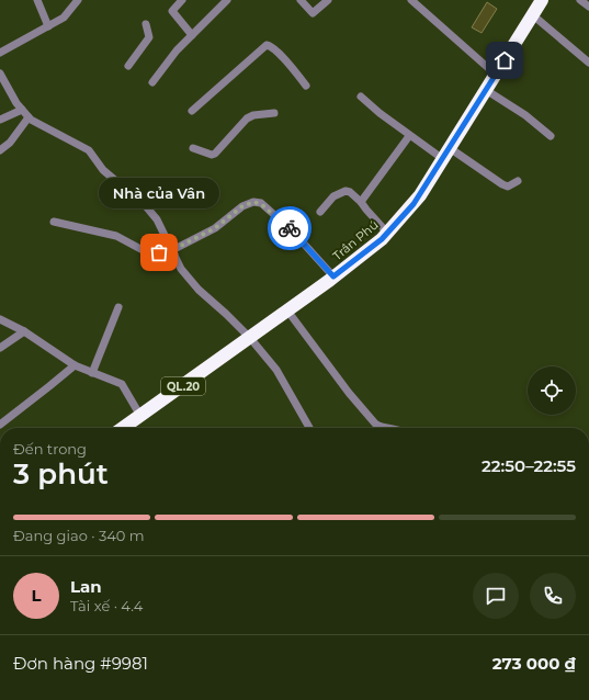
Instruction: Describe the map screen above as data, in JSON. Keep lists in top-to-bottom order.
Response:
{
  "streets": {
    "highway": ["Trần Phú", "QL.20"]
  },
  "places": ["Nhà của Vân"],
  "page": {
    "bubble": "Nhà của Vân",
    "heading": ["3 phút", "Đến trong", "22:50–22:55"],
    "panel": [
      "Lan",
      "Tài xế · 4.4",
      "Đơn hàng #9981",
      "273 000 ₫"
    ],
    "bar": "Đang giao · 340 m",
    "round": "L"
  }
}
